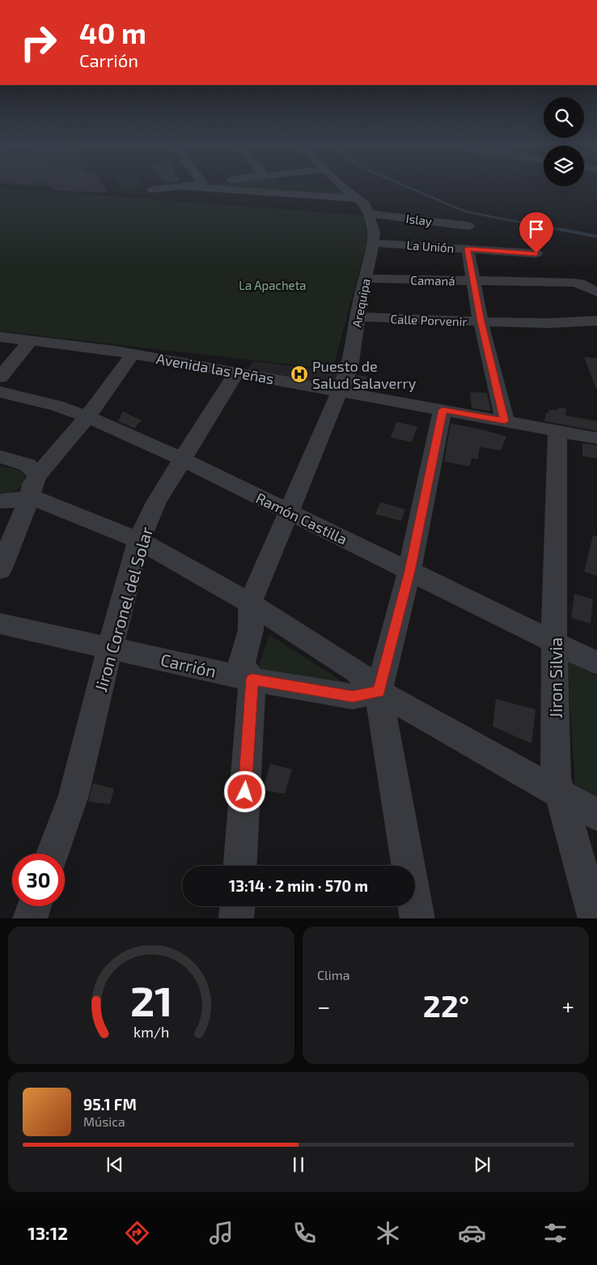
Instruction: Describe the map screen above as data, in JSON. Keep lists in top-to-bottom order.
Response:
{
  "streets": {
    "street": [
      "Islay",
      "La Unión",
      "Camaná",
      "Arequipa",
      "Calle Porvenir",
      "Avenida las Peñas",
      "Ramón Castilla",
      "Jiron Coronel del Solar",
      "Carrión",
      "Jiron Silvia"
    ]
  },
  "crossings": [
    ["Islay", "Arequipa"],
    ["La Unión", "Arequipa"],
    ["Camaná", "Arequipa"],
    ["Arequipa", "Calle Porvenir"],
    ["Arequipa", "Avenida las Peñas"],
    ["Arequipa", "Ramón Castilla"],
    ["Avenida las Peñas", "Jiron Coronel del Solar"],
    ["Avenida las Peñas", "Jiron Silvia"],
    ["Ramón Castilla", "Jiron Coronel del Solar"],
    ["Ramón Castilla", "Jiron Silvia"],
    ["Jiron Coronel del Solar", "Carrión"]
  ],
  "parks": ["La Apacheta"],
  "places": {
    "hospital": ["Puesto de Salud Salaverry"]
  },
  "page": {
    "turn": ["40 m", "Carrión"],
    "limit": "30",
    "trip": "13:14 · 2 min · 570 m",
    "tile": "Clima",
    "heat": ["−", "22°", "+"],
    "song": ["95.1 FM", "Música"],
    "tabs": "13:12",
    "gauge": ["21", "km/h"]
  }
}
